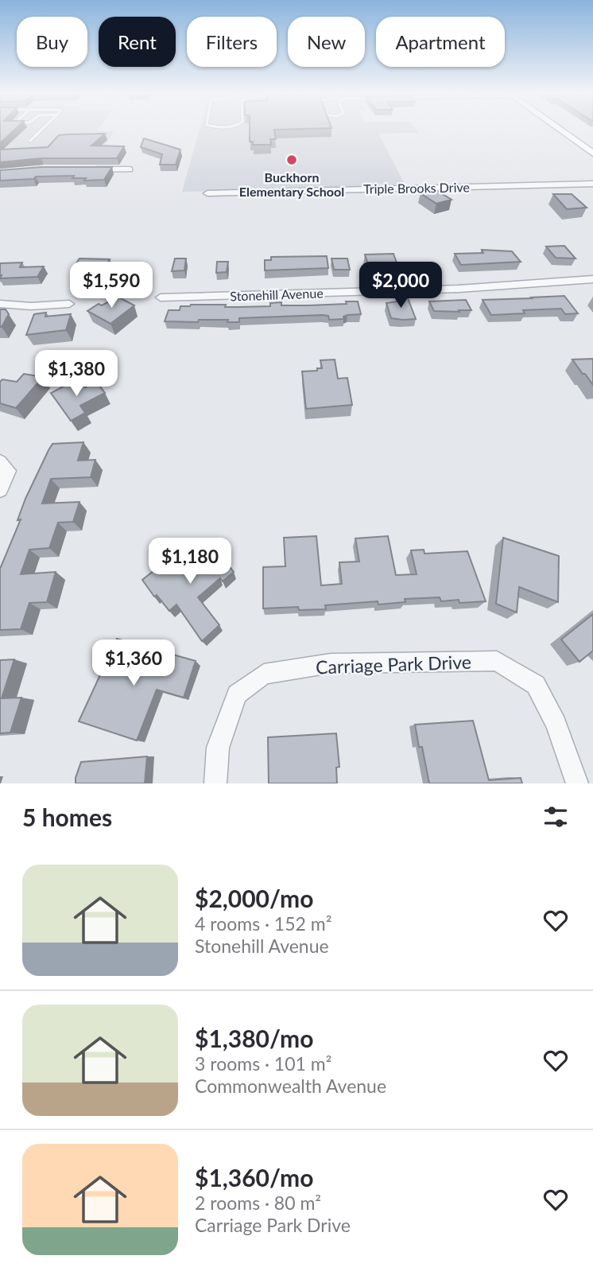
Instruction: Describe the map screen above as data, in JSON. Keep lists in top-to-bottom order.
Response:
{
  "streets": {
    "street": ["Triple Brooks Drive", "Stonehill Avenue", "Carriage Park Drive"]
  },
  "places": ["Buckhorn Elementary School"],
  "page": {
    "chip": [
      "Buy",
      "Rent",
      "Filters",
      "New",
      "Apartment"
    ],
    "price": [
      "$1,590",
      "$2,000",
      "$1,380",
      "$1,180",
      "$1,360"
    ],
    "heading": "5 homes",
    "list": [
      {
        "name": "$2,000/mo",
        "note": "4 rooms · 152 m² · Stonehill Avenue"
      },
      {
        "name": "$1,380/mo",
        "note": "3 rooms · 101 m² · Commonwealth Avenue"
      },
      {
        "name": "$1,360/mo",
        "note": "2 rooms · 80 m² · Carriage Park Drive"
      }
    ]
  }
}
